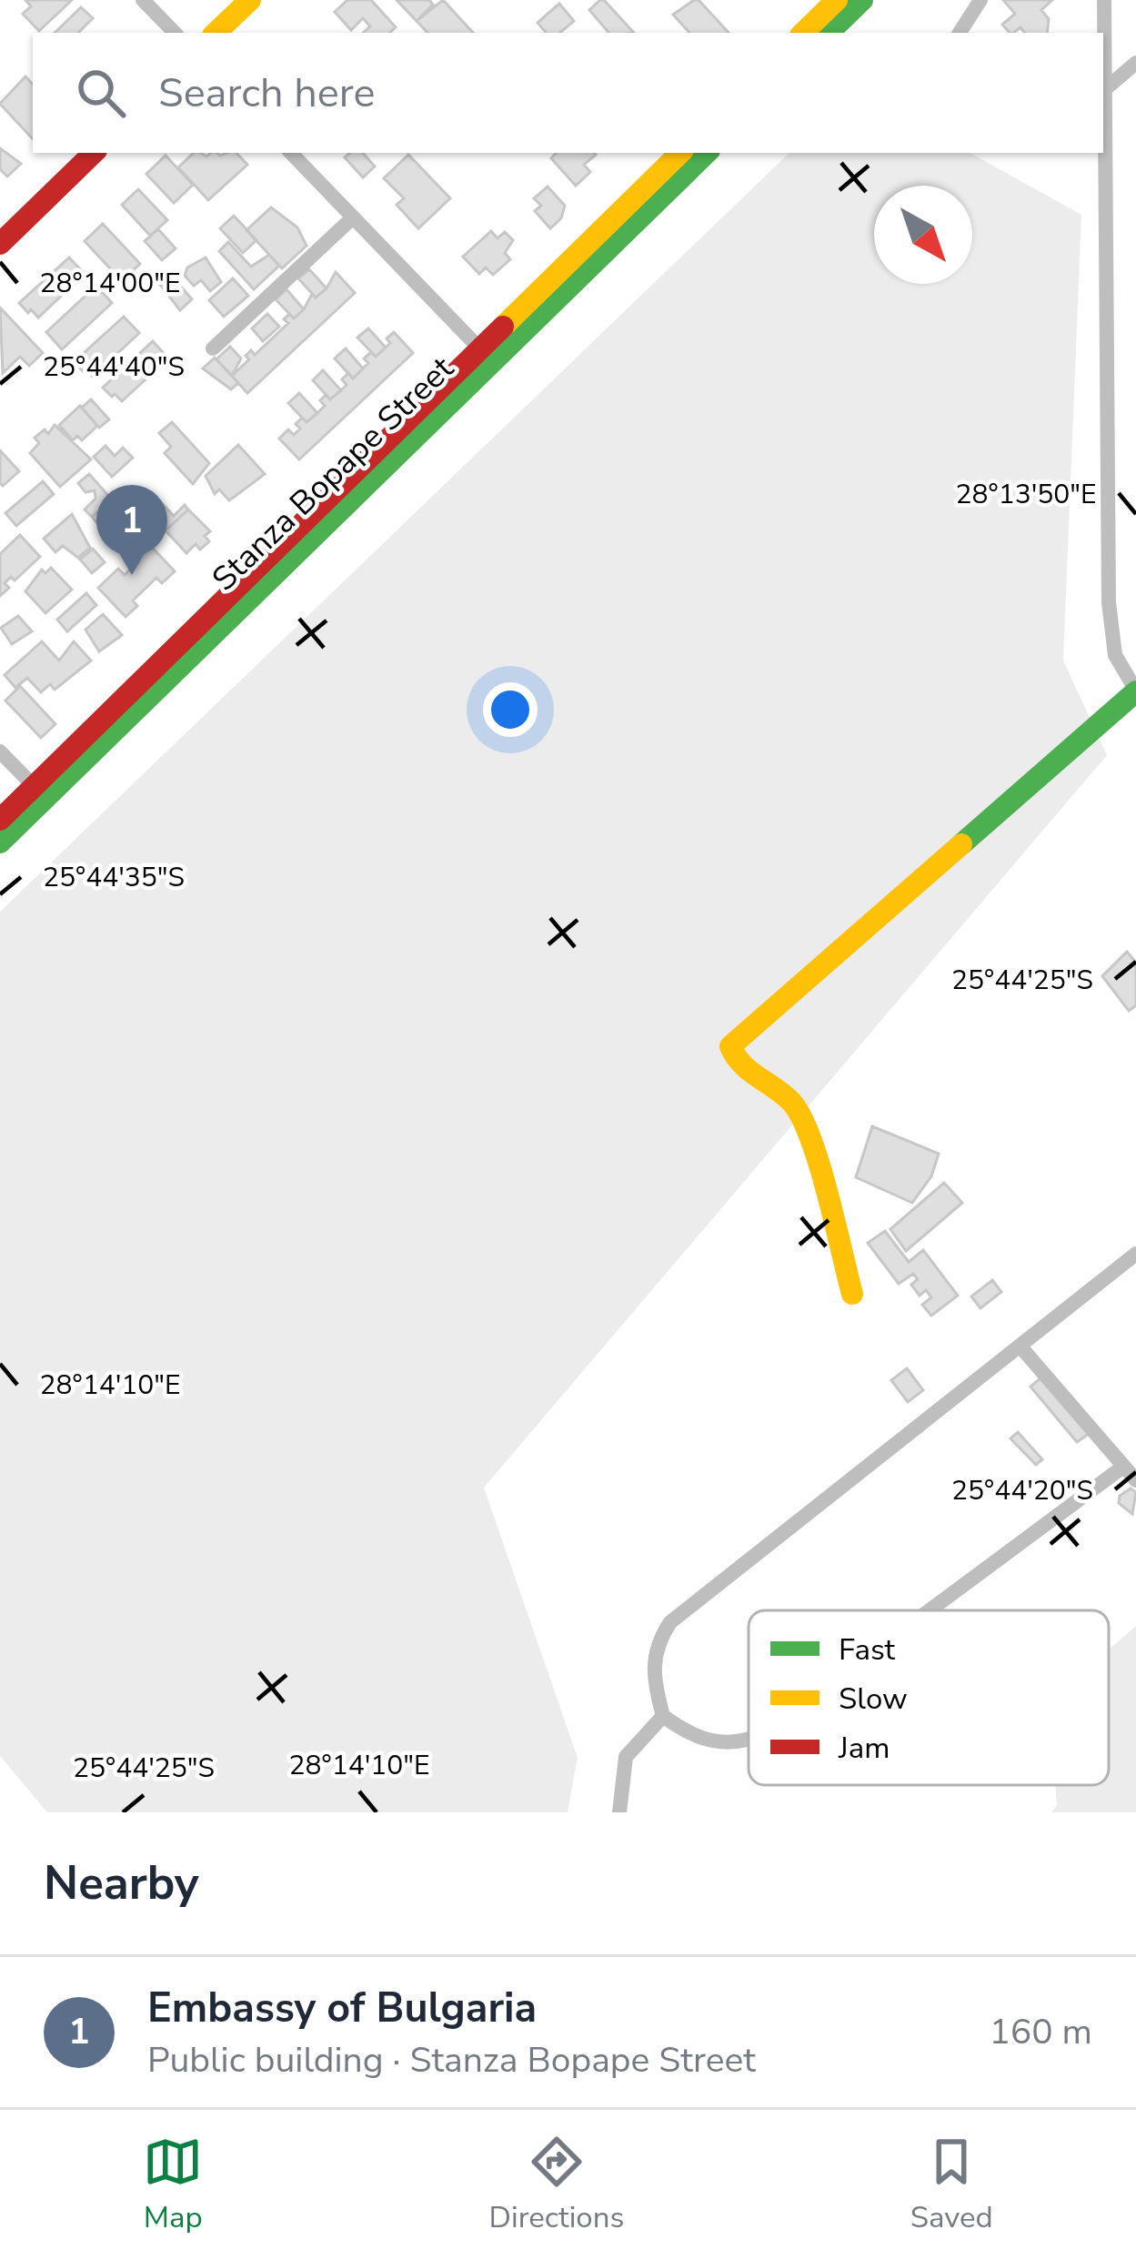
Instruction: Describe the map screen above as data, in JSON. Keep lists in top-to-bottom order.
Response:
{
  "streets": {
    "main road": ["Stanza Bopape Street"]
  },
  "legend": ["Fast", "Slow", "Jam"],
  "north": "bottom right",
  "page": {
    "search": "Search here",
    "pins": "1",
    "heading": "Nearby",
    "list": [
      {
        "mark": "1",
        "name": "Embassy of Bulgaria",
        "note": "Public building · Stanza Bopape Street",
        "value": "160 m"
      }
    ],
    "nav": ["Map", "Directions", "Saved"]
  },
  "coordinates": [
    "28°14'00\"E",
    "25°44'40\"S",
    "28°13'50\"E",
    "25°44'35\"S",
    "25°44'25\"S",
    "28°14'10\"E",
    "25°44'20\"S"
  ]
}
